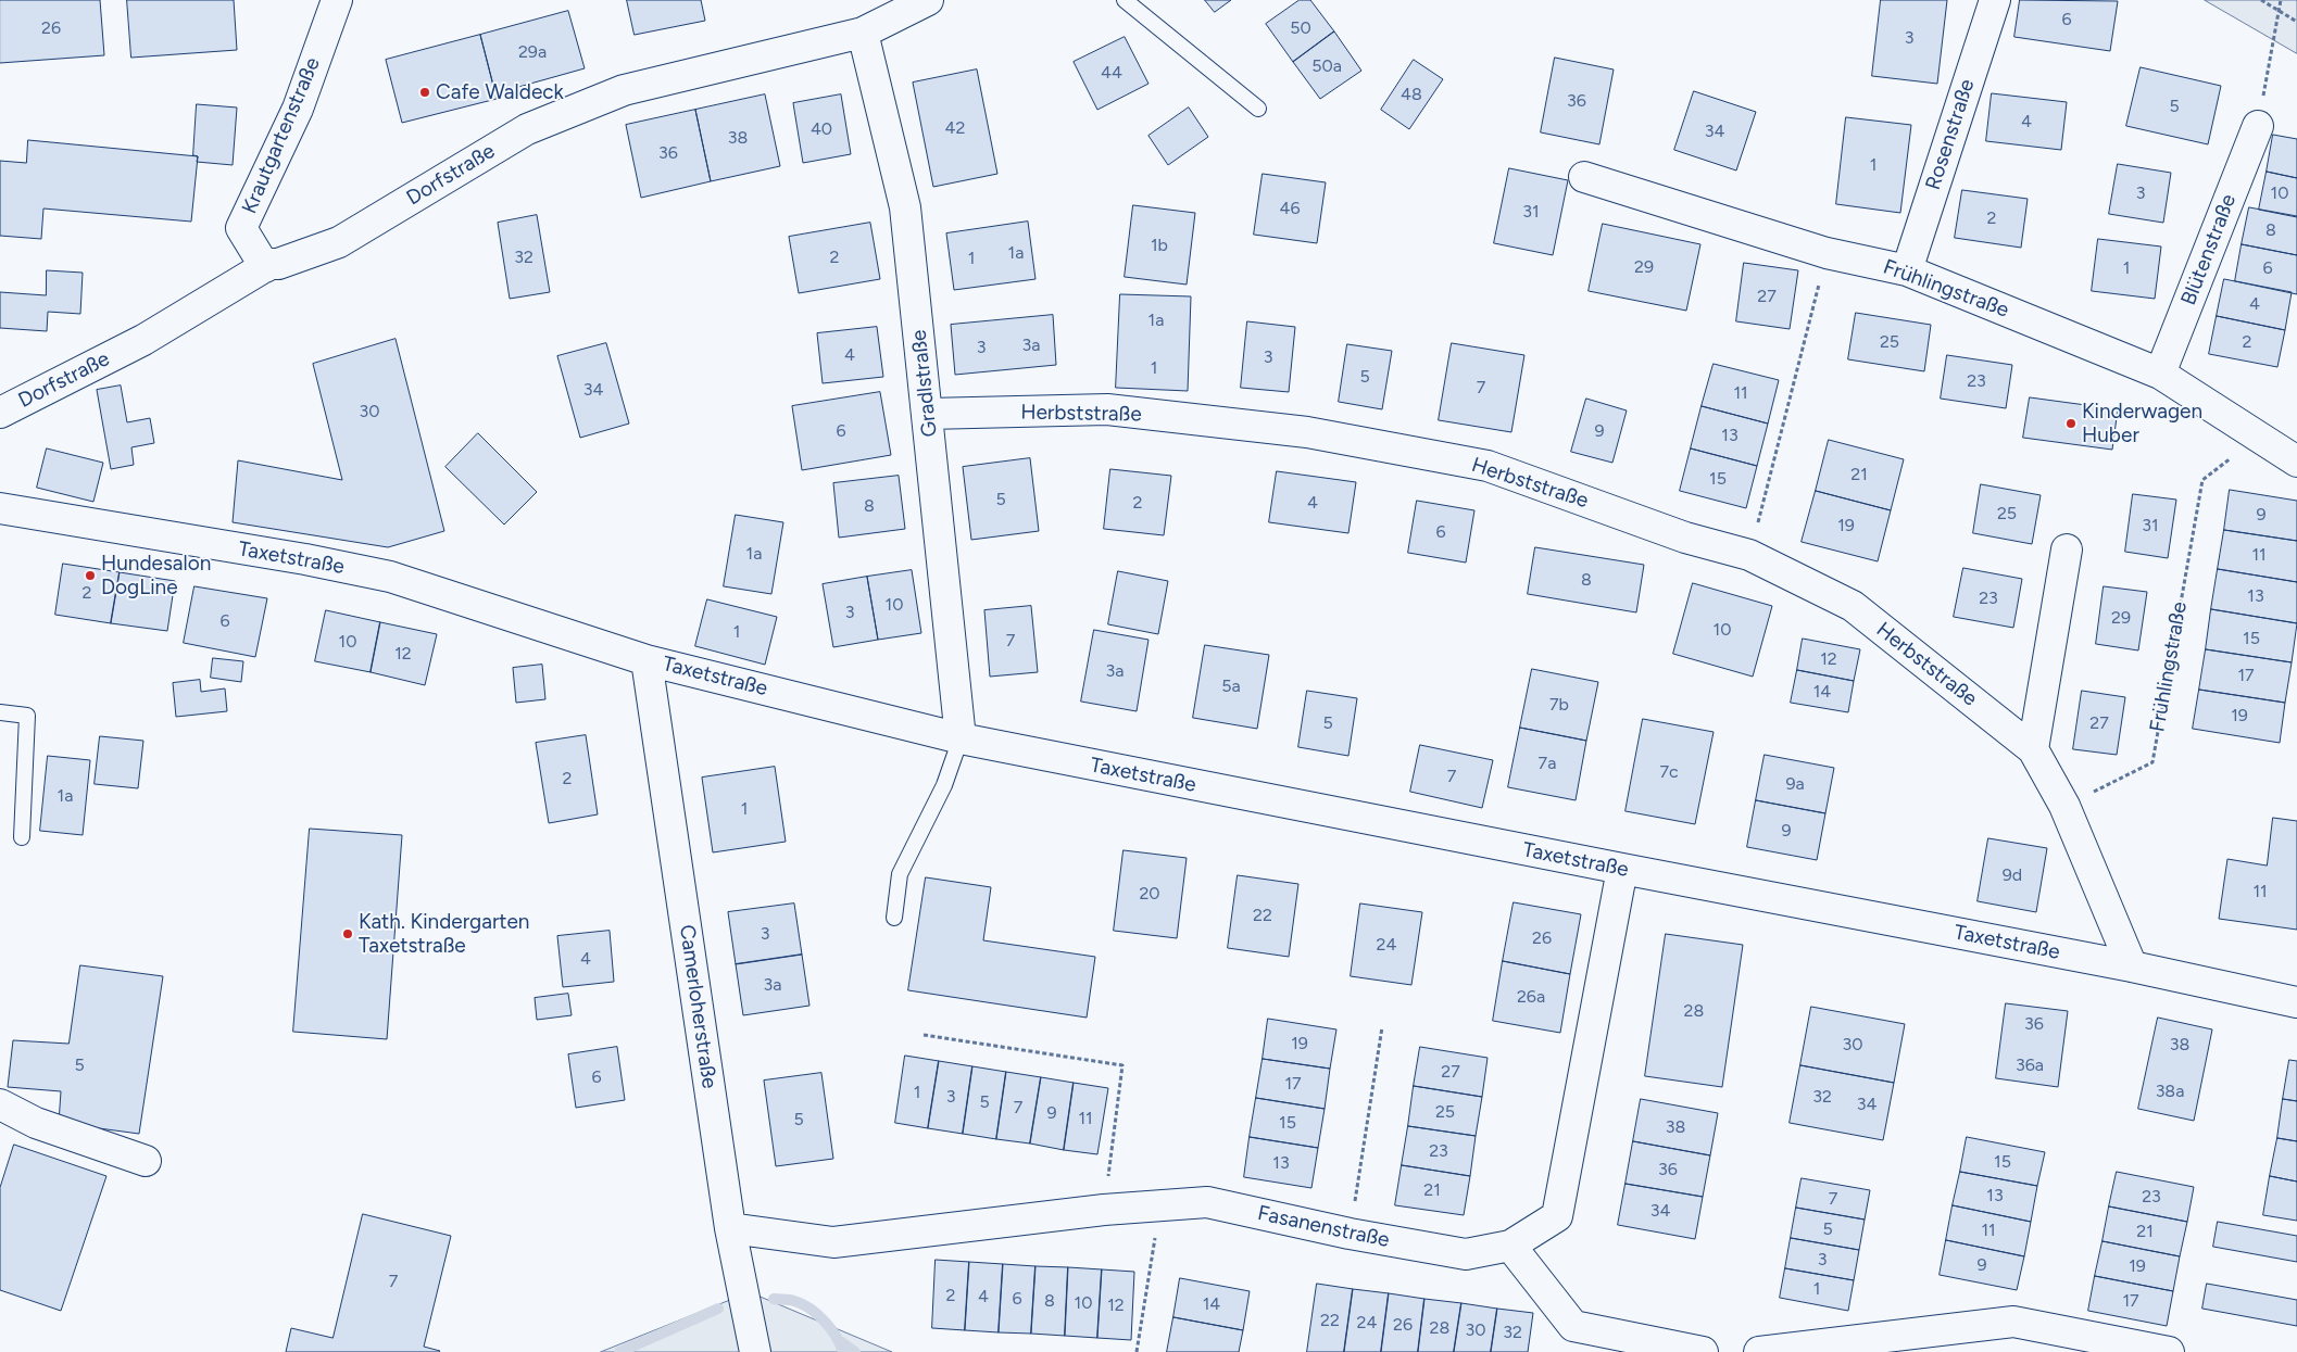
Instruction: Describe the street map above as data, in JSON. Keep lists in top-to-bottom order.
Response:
{
  "streets": {
    "street": [
      "Rosenstraße",
      "Krautgartenstraße",
      "Dorfstraße",
      "Blütenstraße",
      "Frühlingstraße",
      "Gradlstraße",
      "Herbststraße",
      "Taxetstraße",
      "Camerloherstraße",
      "Fasanenstraße"
    ]
  },
  "crossings": [
    ["Rosenstraße", "Frühlingstraße"],
    ["Krautgartenstraße", "Dorfstraße"],
    ["Dorfstraße", "Gradlstraße"],
    ["Blütenstraße", "Frühlingstraße"],
    ["Frühlingstraße", "Herbststraße"],
    ["Gradlstraße", "Herbststraße"],
    ["Gradlstraße", "Taxetstraße"],
    ["Herbststraße", "Taxetstraße"],
    ["Taxetstraße", "Camerloherstraße"],
    ["Taxetstraße", "Fasanenstraße"],
    ["Camerloherstraße", "Fasanenstraße"]
  ],
  "places": [
    "Cafe Waldeck",
    "Kinderwagen Huber",
    "Hundesalon DogLine",
    "Kath. Kindergarten Taxetstraße"
  ],
  "house_numbers": [
    "6",
    "26",
    "50",
    "3",
    "29a",
    "50a",
    "44",
    "48",
    "36",
    "5",
    "4",
    "42",
    "40",
    "34",
    "38",
    "36",
    "1",
    "3",
    "10",
    "46",
    "31",
    "2",
    "8",
    "1b",
    "1a",
    "32",
    "2",
    "1",
    "29",
    "1",
    "6",
    "27",
    "4",
    "1a",
    "25",
    "2",
    "3a",
    "3",
    "4",
    "3",
    "1",
    "5",
    "23",
    "7",
    "34",
    "11",
    "30",
    "6",
    "9",
    "13",
    "21",
    "15",
    "5",
    "2",
    "4",
    "8",
    "25",
    "9",
    "19",
    "31",
    "6",
    "1a",
    "11",
    "8",
    "2",
    "13",
    "23",
    "10",
    "3",
    "29",
    "6",
    "10",
    "1",
    "15",
    "7",
    "10",
    "12",
    "12",
    "3a",
    "17",
    "5a",
    "14",
    "7b",
    "19",
    "5",
    "27",
    "7a",
    "7c",
    "7",
    "2",
    "9a",
    "1a",
    "1",
    "9",
    "9d",
    "11",
    "20",
    "22",
    "3",
    "26",
    "24",
    "4",
    "3a",
    "26a",
    "28",
    "36",
    "19",
    "30",
    "38",
    "5",
    "36a",
    "27",
    "6",
    "17",
    "38a",
    "1",
    "3",
    "32",
    "5",
    "34",
    "7",
    "25",
    "9",
    "11",
    "5",
    "15",
    "38",
    "23",
    "15",
    "13",
    "36",
    "21",
    "13",
    "23",
    "7",
    "34",
    "5",
    "11",
    "21",
    "3",
    "9",
    "19",
    "7",
    "1",
    "2",
    "4",
    "6",
    "8",
    "17",
    "10",
    "14",
    "12",
    "22",
    "24",
    "26",
    "28",
    "30",
    "32"
  ]
}
